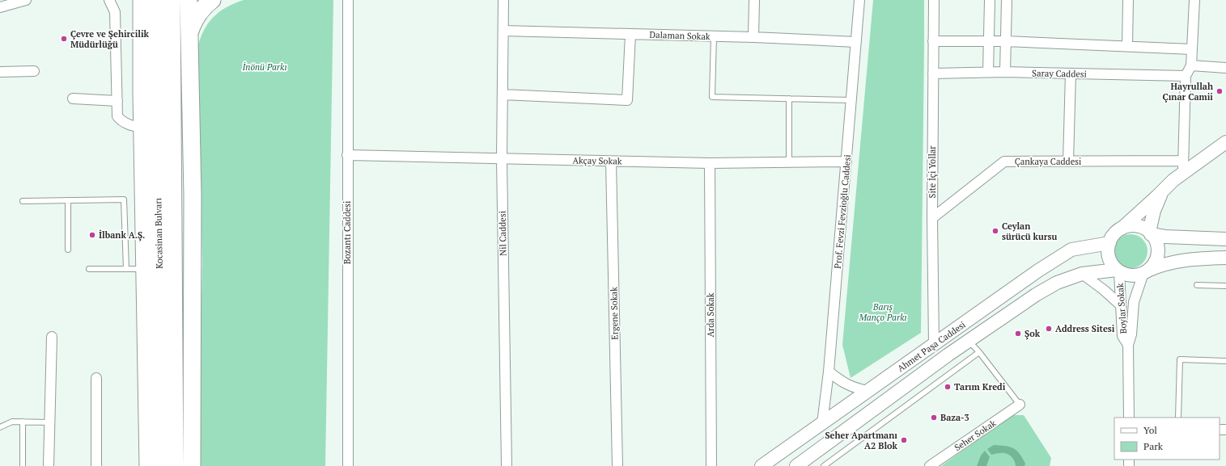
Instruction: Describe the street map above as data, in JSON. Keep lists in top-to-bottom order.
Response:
{
  "streets": {
    "highway": ["Kocasinan Bulvarı"],
    "street": [
      "Dalaman Sokak",
      "Saray Caddesi",
      "Akçay Sokak",
      "Çankaya Caddesi",
      "Site İçi Yollar",
      "Prof. Fevzi Fevzioğlu Caddesi",
      "Bozantı Caddesi",
      "Nil Caddesi",
      "Boylar Sokak",
      "Ergene Sokak",
      "Arda Sokak",
      "Ahmet Paşa Caddesi",
      "Seher Sokak"
    ]
  },
  "crossings": [
    ["Dalaman Sokak", "Prof. Fevzi Fevzioğlu Caddesi"],
    ["Dalaman Sokak", "Nil Caddesi"],
    ["Saray Caddesi", "Site İçi Yollar"],
    ["Akçay Sokak", "Prof. Fevzi Fevzioğlu Caddesi"],
    ["Akçay Sokak", "Bozantı Caddesi"],
    ["Akçay Sokak", "Nil Caddesi"],
    ["Akçay Sokak", "Ergene Sokak"],
    ["Akçay Sokak", "Arda Sokak"],
    ["Çankaya Caddesi", "Site İçi Yollar"],
    ["Site İçi Yollar", "Ahmet Paşa Caddesi"],
    ["Prof. Fevzi Fevzioğlu Caddesi", "Ahmet Paşa Caddesi"],
    ["Boylar Sokak", "Ahmet Paşa Caddesi"]
  ],
  "parks": ["İnönü Parkı", "Barış Manço Parkı"],
  "places": [
    "Çevre ve Şehircilik Müdürlüğü",
    "Hayrullah Çınar Camii",
    "Ceylan sürücü kursu",
    "İlbank A.Ş.",
    "Address Sitesi",
    "Şok",
    "Tarım Kredi",
    "Baza-3",
    "Seher Apartmanı A2 Blok"
  ],
  "legend": ["Yol", "Park"]
}
